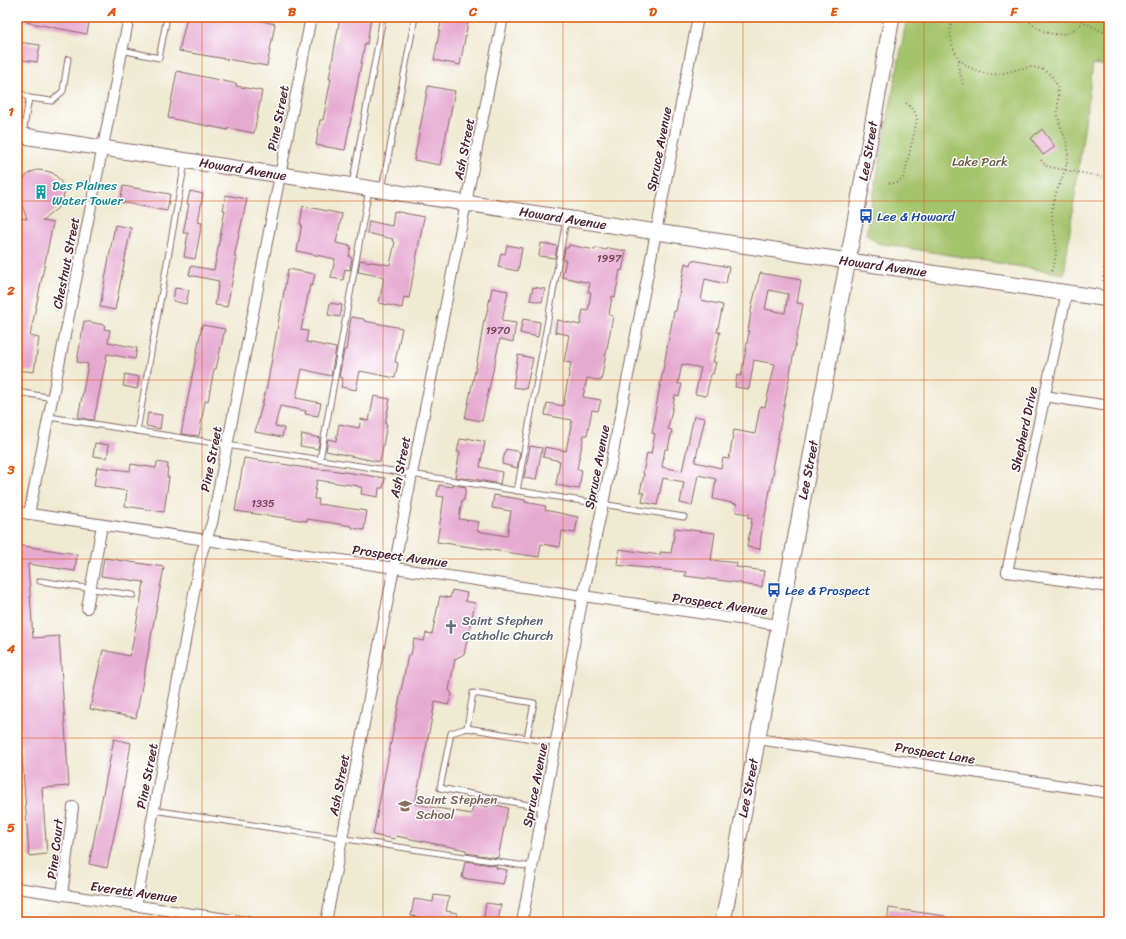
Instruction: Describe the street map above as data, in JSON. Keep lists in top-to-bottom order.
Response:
{
  "streets": {
    "street": [
      "Pine Street",
      "Ash Street",
      "Spruce Avenue",
      "Lee Street",
      "Howard Avenue",
      "Chestnut Street",
      "Shepherd Drive",
      "Prospect Avenue",
      "Prospect Lane",
      "Pine Court",
      "Everett Avenue"
    ]
  },
  "crossings": [
    ["Pine Street", "Howard Avenue"],
    ["Pine Street", "Prospect Avenue"],
    ["Pine Street", "Everett Avenue"],
    ["Ash Street", "Howard Avenue"],
    ["Ash Street", "Prospect Avenue"],
    ["Spruce Avenue", "Howard Avenue"],
    ["Spruce Avenue", "Prospect Avenue"],
    ["Lee Street", "Howard Avenue"],
    ["Lee Street", "Prospect Avenue"],
    ["Lee Street", "Prospect Lane"],
    ["Howard Avenue", "Chestnut Street"],
    ["Howard Avenue", "Shepherd Drive"],
    ["Chestnut Street", "Prospect Avenue"],
    ["Pine Court", "Everett Avenue"]
  ],
  "parks": ["Lake Park"],
  "places": {
    "building": ["Des Plaines Water Tower"],
    "bus stop": ["Lee & Howard", "Lee & Prospect"],
    "church": ["Saint Stephen Catholic Church"],
    "school or university": ["Saint Stephen School"]
  },
  "house_numbers": ["1997", "1970", "1335"],
  "grid": {
    "columns": [
      "A",
      "B",
      "C",
      "D",
      "E",
      "F"
    ],
    "rows": [
      "1",
      "2",
      "3",
      "4",
      "5"
    ]
  }
}
